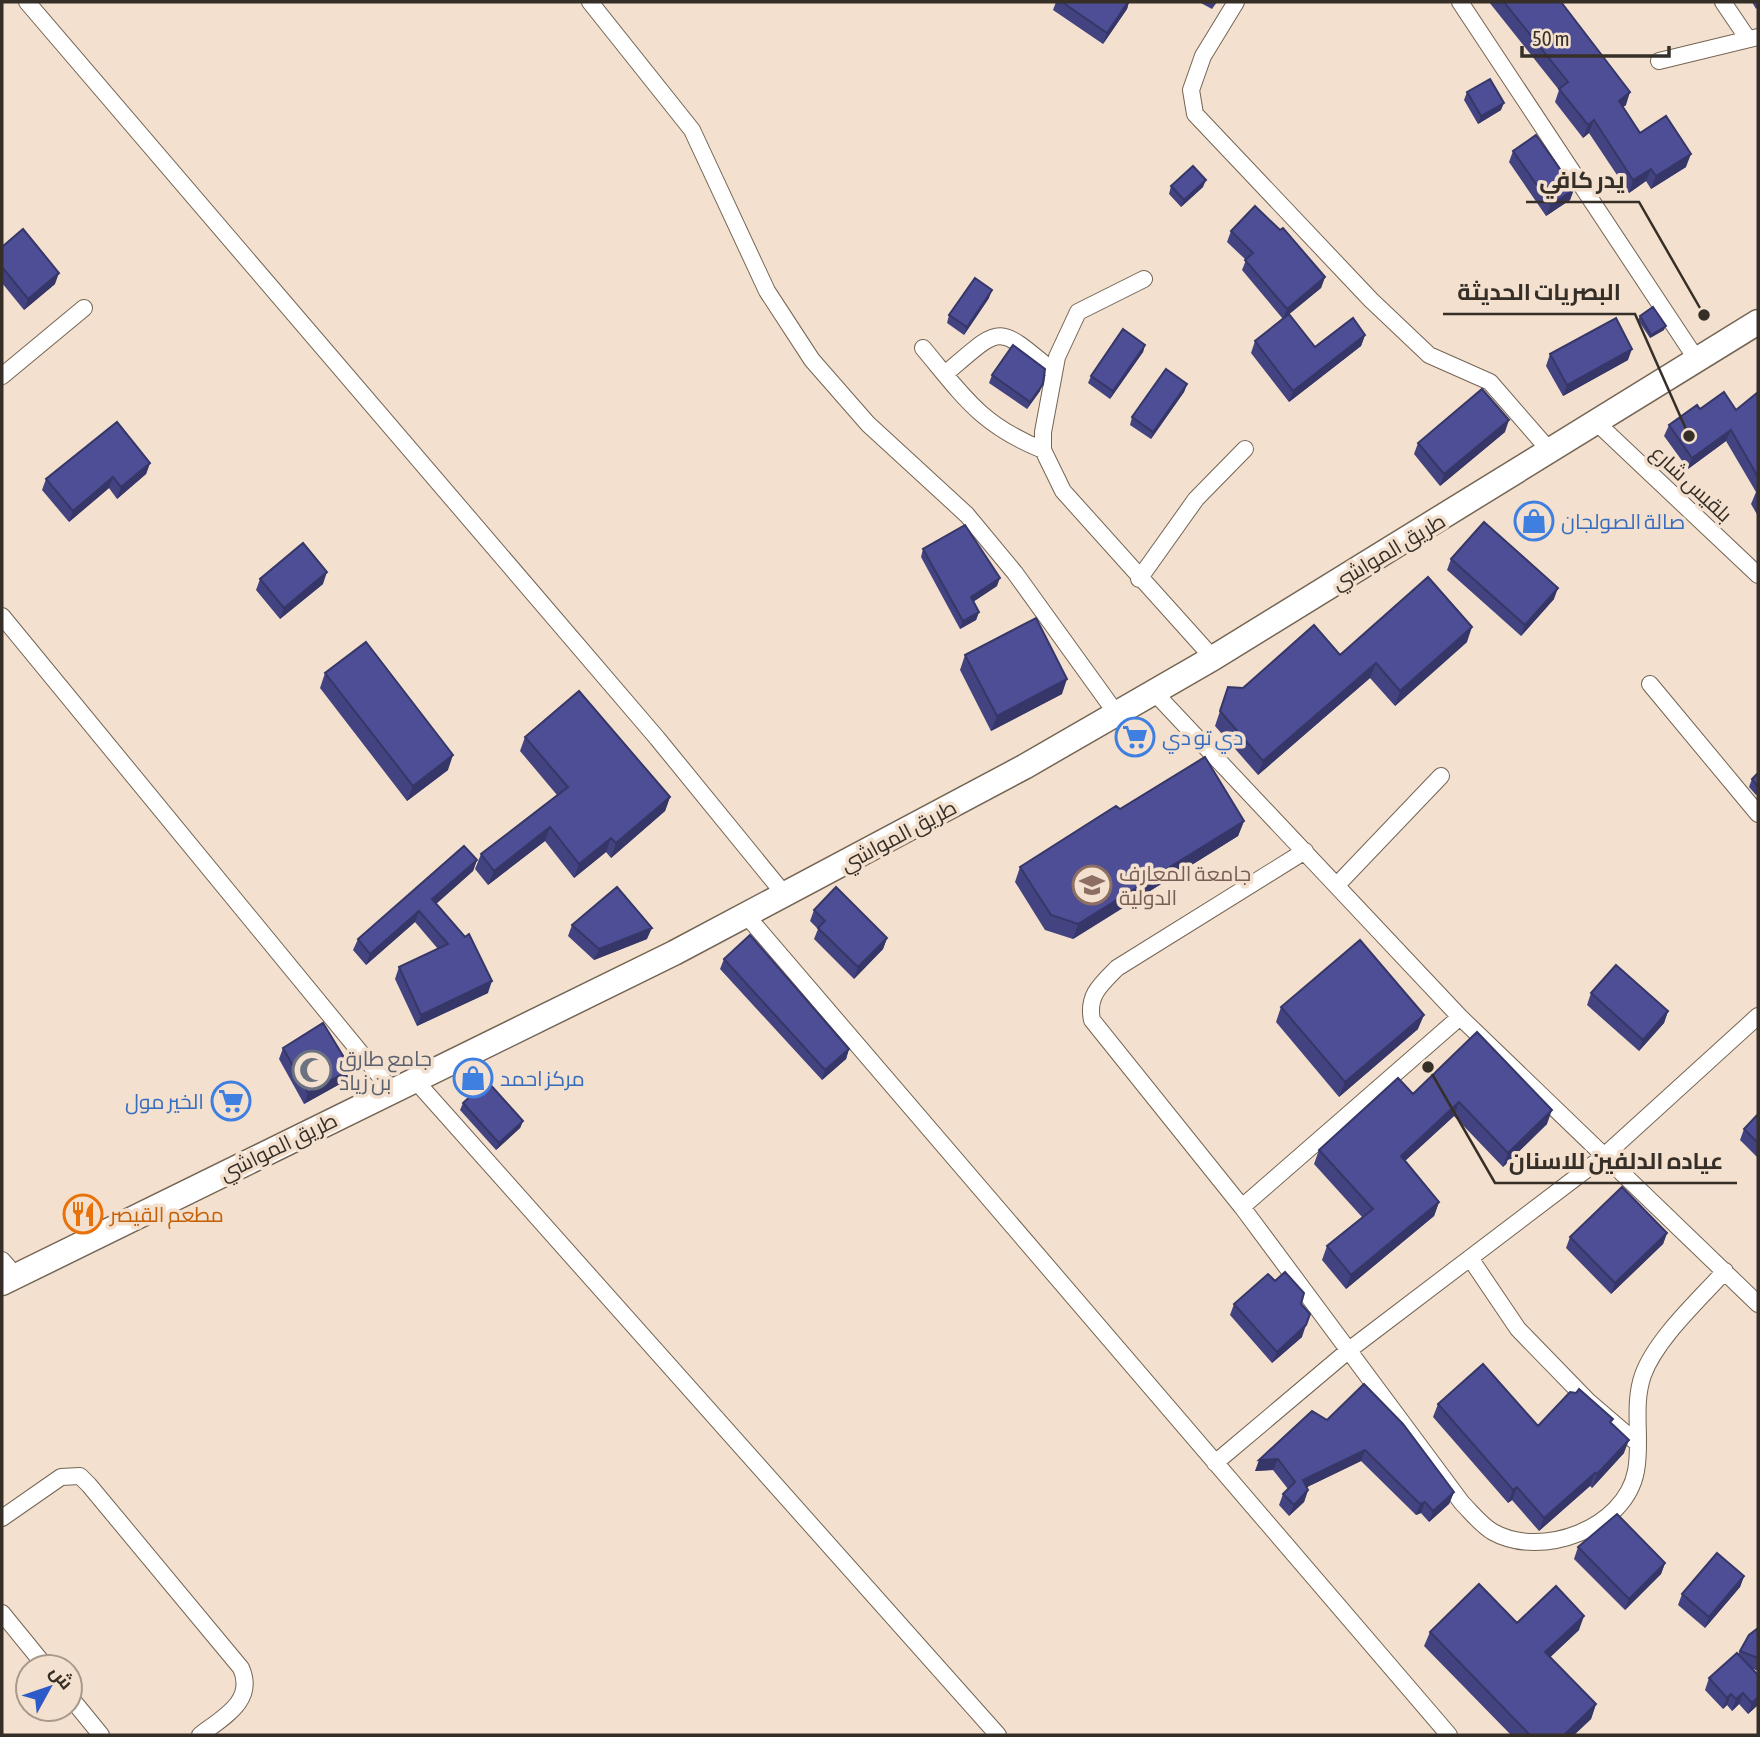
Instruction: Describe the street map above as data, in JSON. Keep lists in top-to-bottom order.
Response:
{
  "streets": {
    "main road": ["طريق المواشي"],
    "street": ["بلقيس شارع"]
  },
  "crossings": [
    ["بلقيس شارع", "طريق المواشي"]
  ],
  "places": {
    "other": ["يدر كافي", "البصريات الحديثة", "عياده الدلفين للاسنان"],
    "shop": ["صالة الصولجان", "مركز احمد"],
    "supermarket": ["دي تو دي", "الخير مول"],
    "school or university": ["جامعة المعارف الدولية"],
    "mosque": ["جامع طارق بن زياد"],
    "restaurant": ["مطعم القيصر"]
  },
  "scale_bar": "50 m",
  "north": "top right"
}
